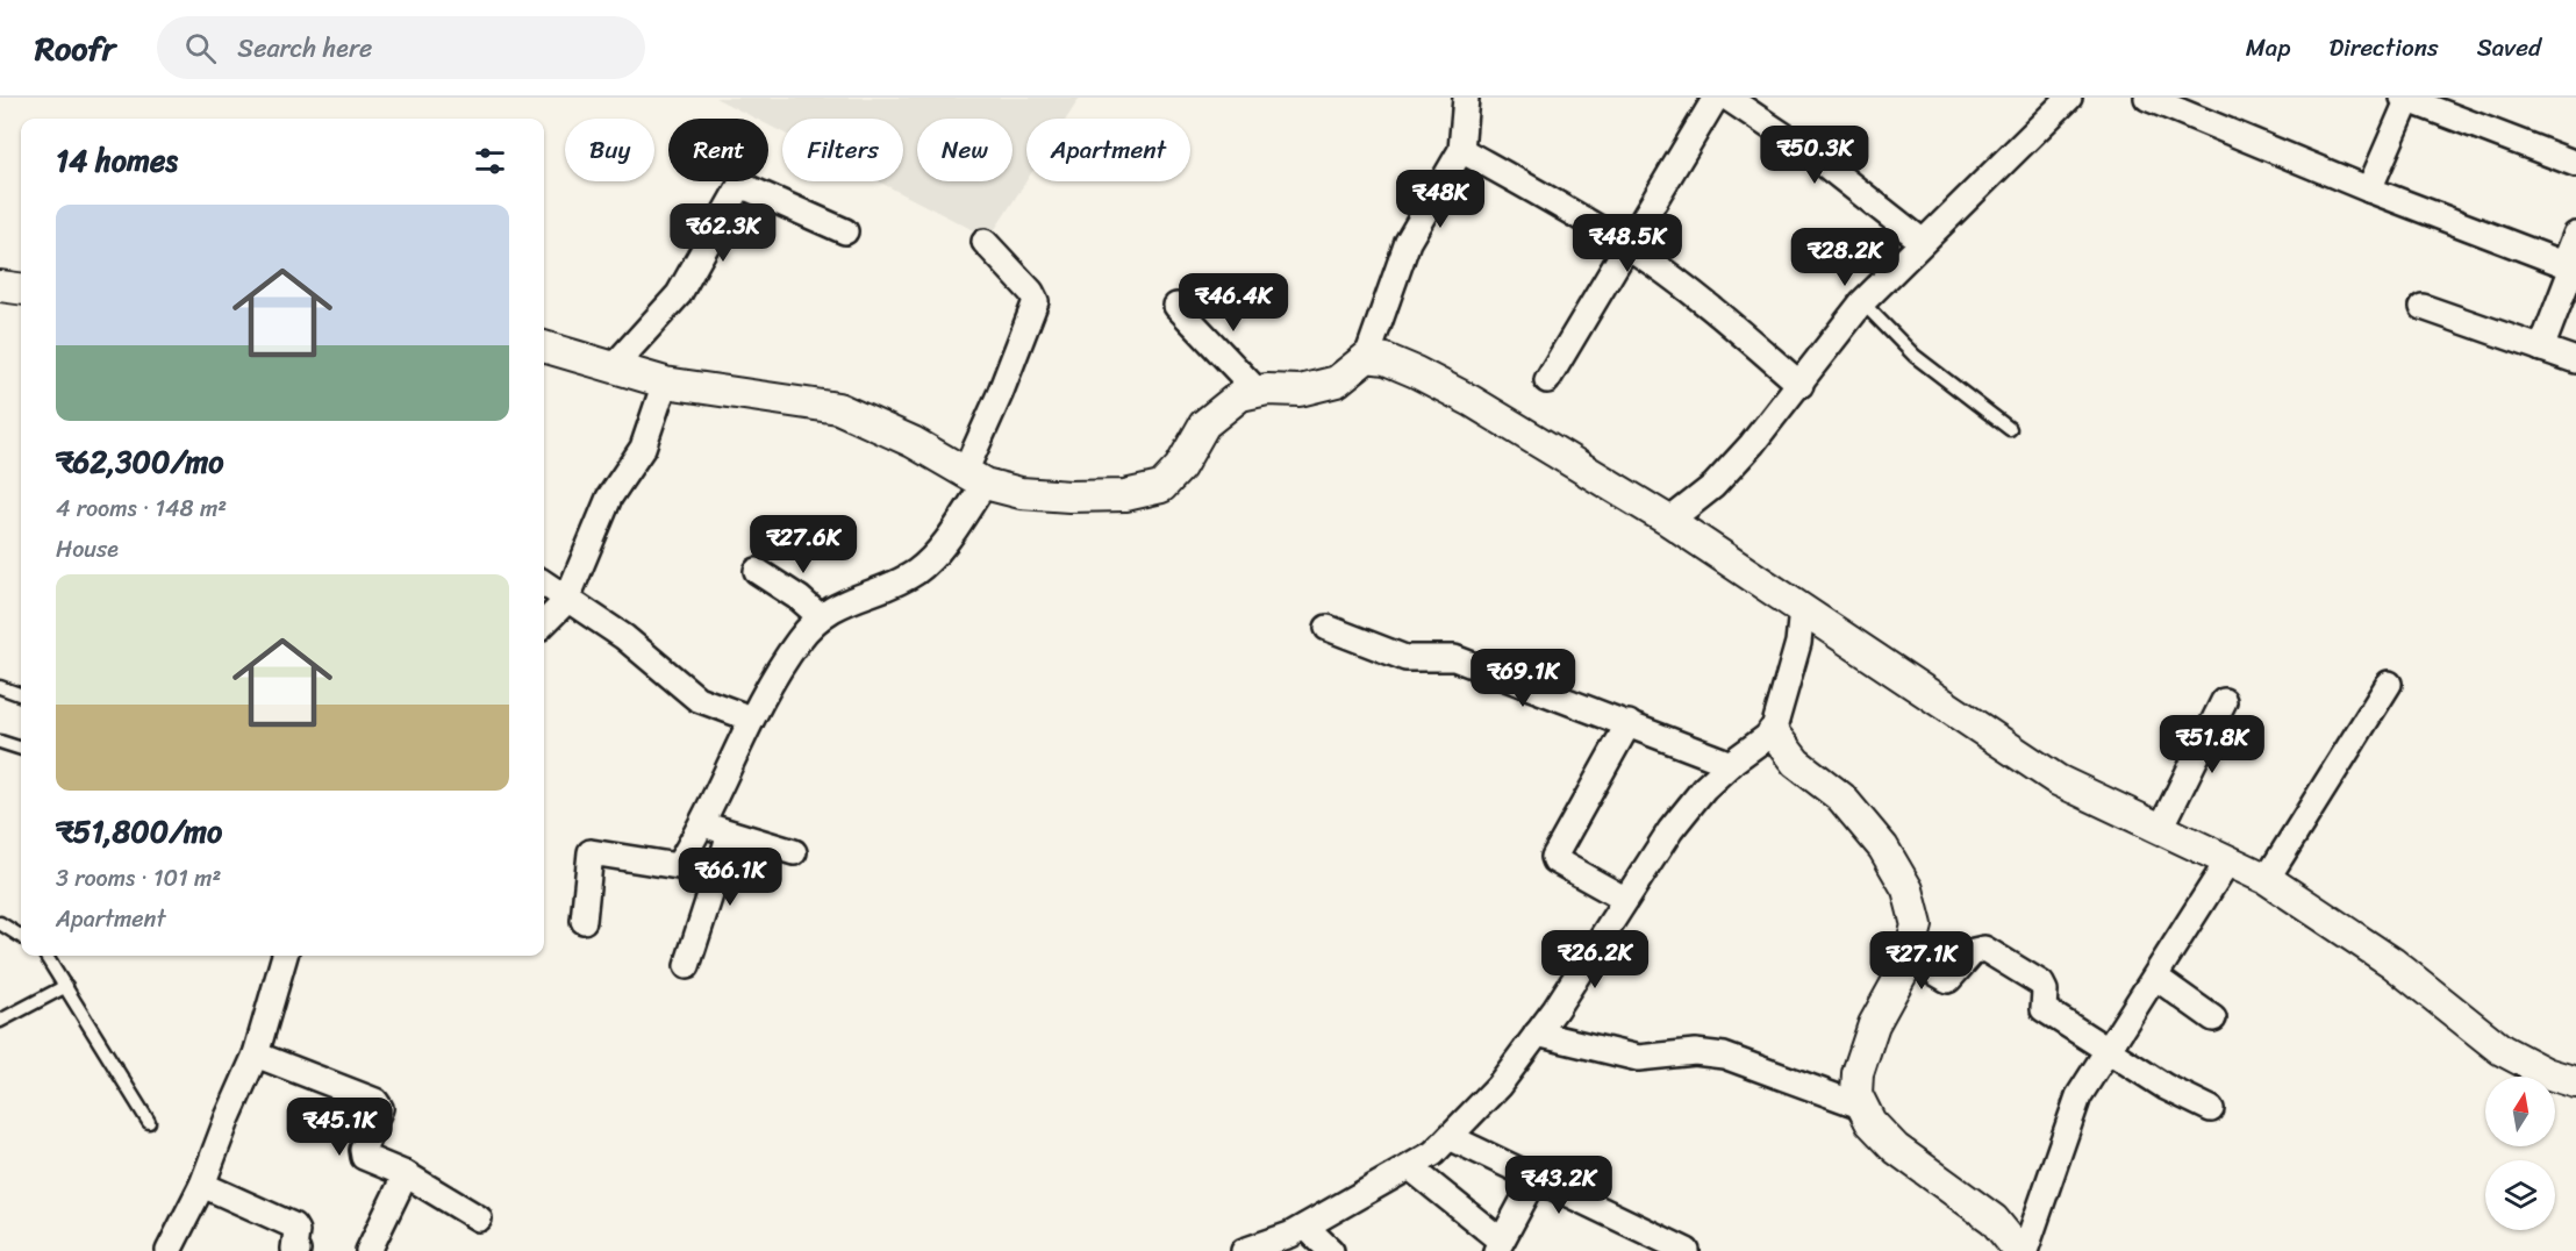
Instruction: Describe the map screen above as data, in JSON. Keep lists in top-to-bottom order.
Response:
{
  "north": "top",
  "page": {
    "header": "Roofr",
    "search": "Search here",
    "nav": ["Map", "Directions", "Saved"],
    "chip": [
      "Buy",
      "Rent",
      "Filters",
      "New",
      "Apartment"
    ],
    "heading": "14 homes",
    "price": [
      "₹50.3K",
      "₹48K",
      "₹62.3K",
      "₹48.5K",
      "₹28.2K",
      "₹46.4K",
      "₹27.6K",
      "₹69.1K",
      "₹51.8K",
      "₹66.1K",
      "₹26.2K",
      "₹27.1K",
      "₹45.1K",
      "₹43.2K"
    ],
    "list": [
      {
        "name": "₹62,300/mo",
        "note": "4 rooms · 148 m² · House"
      },
      {
        "name": "₹51,800/mo",
        "note": "3 rooms · 101 m² · Apartment"
      }
    ]
  }
}
